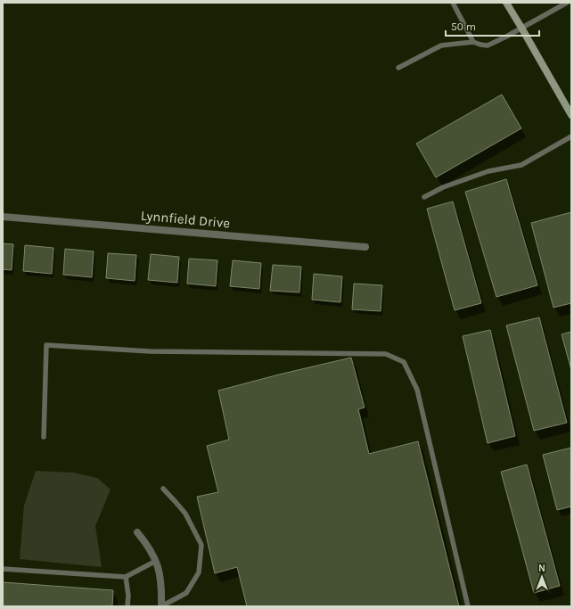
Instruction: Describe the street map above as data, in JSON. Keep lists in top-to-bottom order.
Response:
{
  "streets": {
    "street": ["Lynnfield Drive"]
  },
  "scale_bar": "50 m",
  "north": "top"
}
